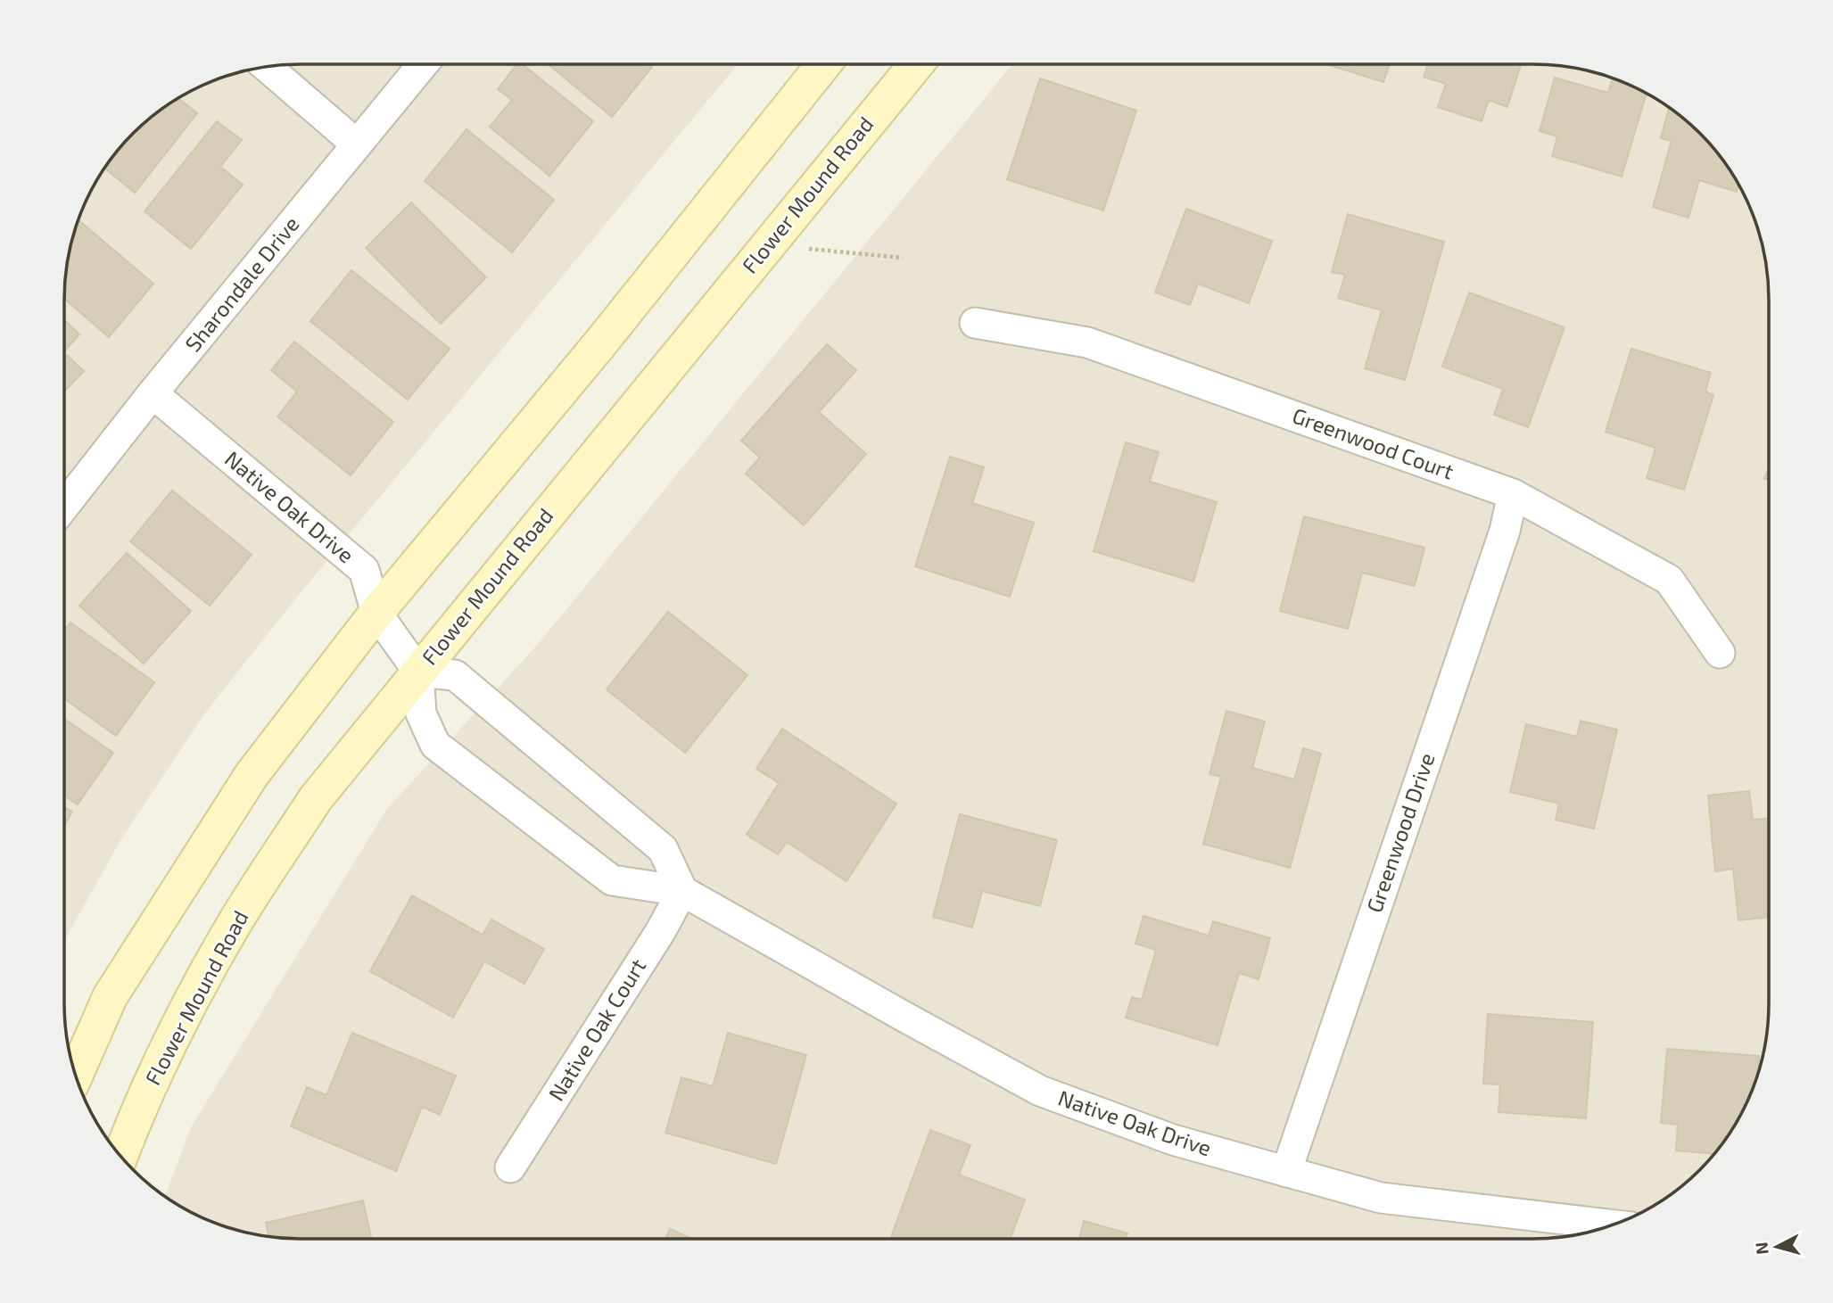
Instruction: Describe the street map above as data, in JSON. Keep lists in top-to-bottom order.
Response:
{
  "streets": {
    "main road": ["Flower Mound Road"],
    "street": [
      "Sharondale Drive",
      "Greenwood Court",
      "Native Oak Drive",
      "Greenwood Drive",
      "Native Oak Court"
    ]
  },
  "crossings": [
    ["Flower Mound Road", "Native Oak Drive"],
    ["Sharondale Drive", "Native Oak Drive"],
    ["Greenwood Court", "Greenwood Drive"],
    ["Native Oak Drive", "Greenwood Drive"],
    ["Native Oak Drive", "Native Oak Court"]
  ],
  "north": "left"
}
